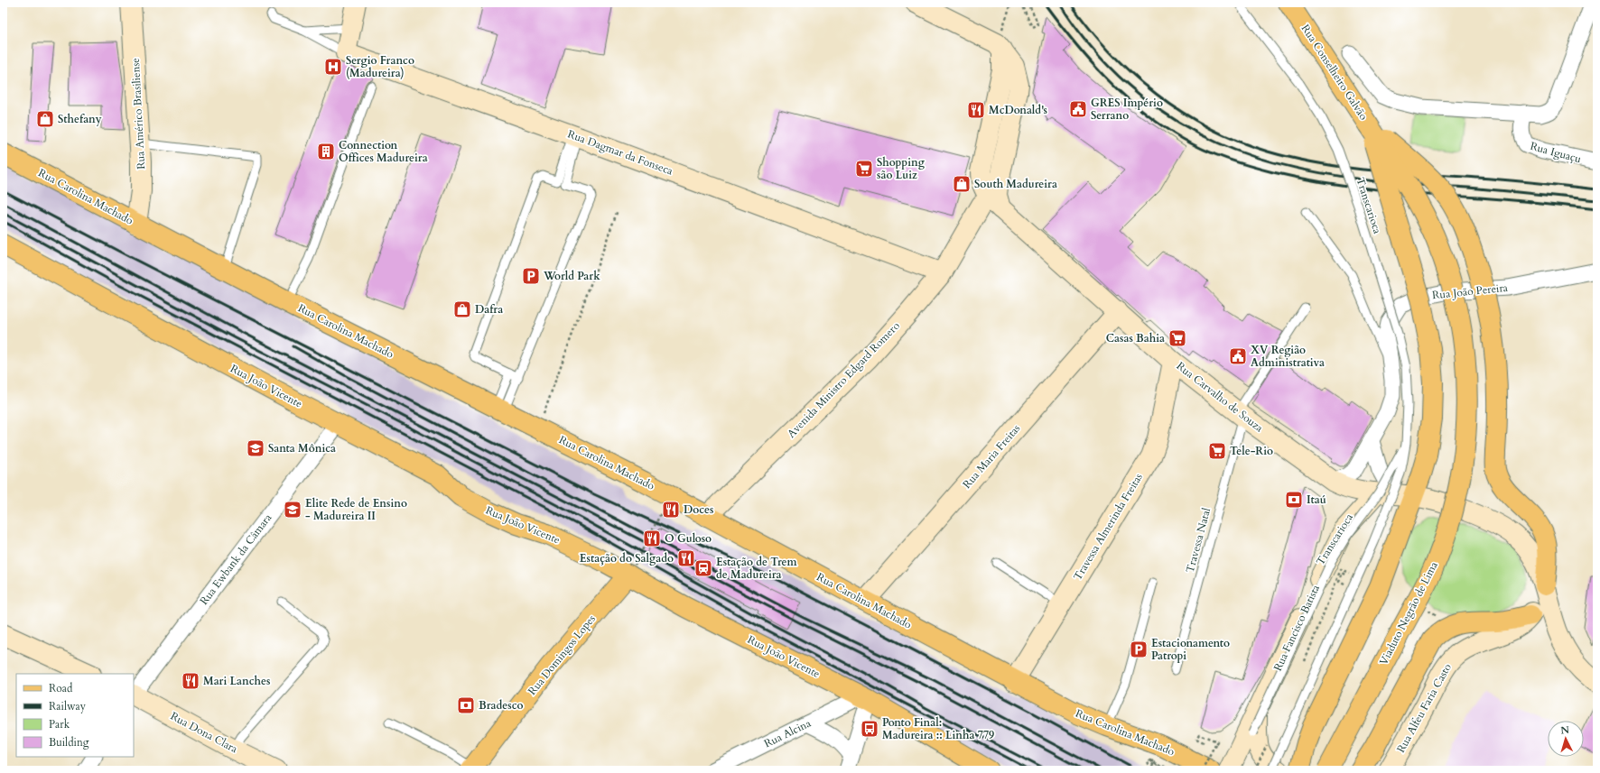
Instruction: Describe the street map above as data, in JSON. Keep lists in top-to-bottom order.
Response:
{
  "streets": {
    "main road": [
      "Rua Conselheiro Galvão",
      "Rua Carolina Machado",
      "Rua João Vicente",
      "Viaduto Negrão de Lima",
      "Rua Domingos Lopes"
    ],
    "street": [
      "Rua Américo Brasiliense",
      "Rua Dagmar da Fonseca",
      "Rua Iguaçu",
      "Rua João Pereira",
      "Avenida Ministro Edgard Romero",
      "Rua Carvalho de Souza",
      "Rua Maria Freitas",
      "Travessa Almerinda Freitas",
      "Rua Ewbank da Câmara",
      "Rua Fancisco Batista",
      "Rua Alfeu Faria Casto",
      "Rua Dona Clara",
      "Rua Alcina"
    ],
    "lane": ["Transcarioca", "Travessa Natal"]
  },
  "crossings": [
    ["Rua Conselheiro Galvão", "Viaduto Negrão de Lima"],
    ["Rua Américo Brasiliense", "Rua Carolina Machado"],
    ["Rua Dagmar da Fonseca", "Avenida Ministro Edgard Romero"],
    ["Rua Carolina Machado", "Avenida Ministro Edgard Romero"],
    ["Rua Carolina Machado", "Rua Maria Freitas"],
    ["Rua Carolina Machado", "Travessa Almerinda Freitas"],
    ["Rua João Pereira", "Rua Carvalho de Souza"],
    ["Avenida Ministro Edgard Romero", "Rua Carvalho de Souza"],
    ["Rua João Vicente", "Rua Ewbank da Câmara"],
    ["Rua João Vicente", "Rua Domingos Lopes"],
    ["Rua João Vicente", "Rua Alcina"],
    ["Rua Carvalho de Souza", "Rua Maria Freitas"],
    ["Rua Carvalho de Souza", "Travessa Almerinda Freitas"],
    ["Rua Carvalho de Souza", "Travessa Natal"],
    ["Rua Carvalho de Souza", "Rua Fancisco Batista"],
    ["Rua Carvalho de Souza", "Rua Alfeu Faria Casto"]
  ],
  "places": {
    "hospital": ["Sergio Franco (Madureira)"],
    "public building": ["GRES Império Serrano", "XV Região Administrativa"],
    "restaurant": [
      "McDonald's",
      "Doces",
      "O Guloso",
      "Estação do Salgado",
      "Mari Lanches"
    ],
    "shop": ["Sthefany", "South Madureira", "Dafra"],
    "building": ["Connection Offices Madureira"],
    "supermarket": ["Shopping são Luiz", "Casas Bahia", "Tele-Rio"],
    "parking": ["World Park", "Estacionamento Patropi"],
    "school or university": ["Santa Mônica", "Elite Rede de Ensino - Madureira II"],
    "bank": ["Itaú", "Bradesco"],
    "station": ["Estação de Trem de Madureira"],
    "bus stop": ["Ponto Final: Madureira :: Linha 779"]
  },
  "legend": [
    "Road",
    "Railway",
    "Park",
    "Building"
  ],
  "north": "top"
}
